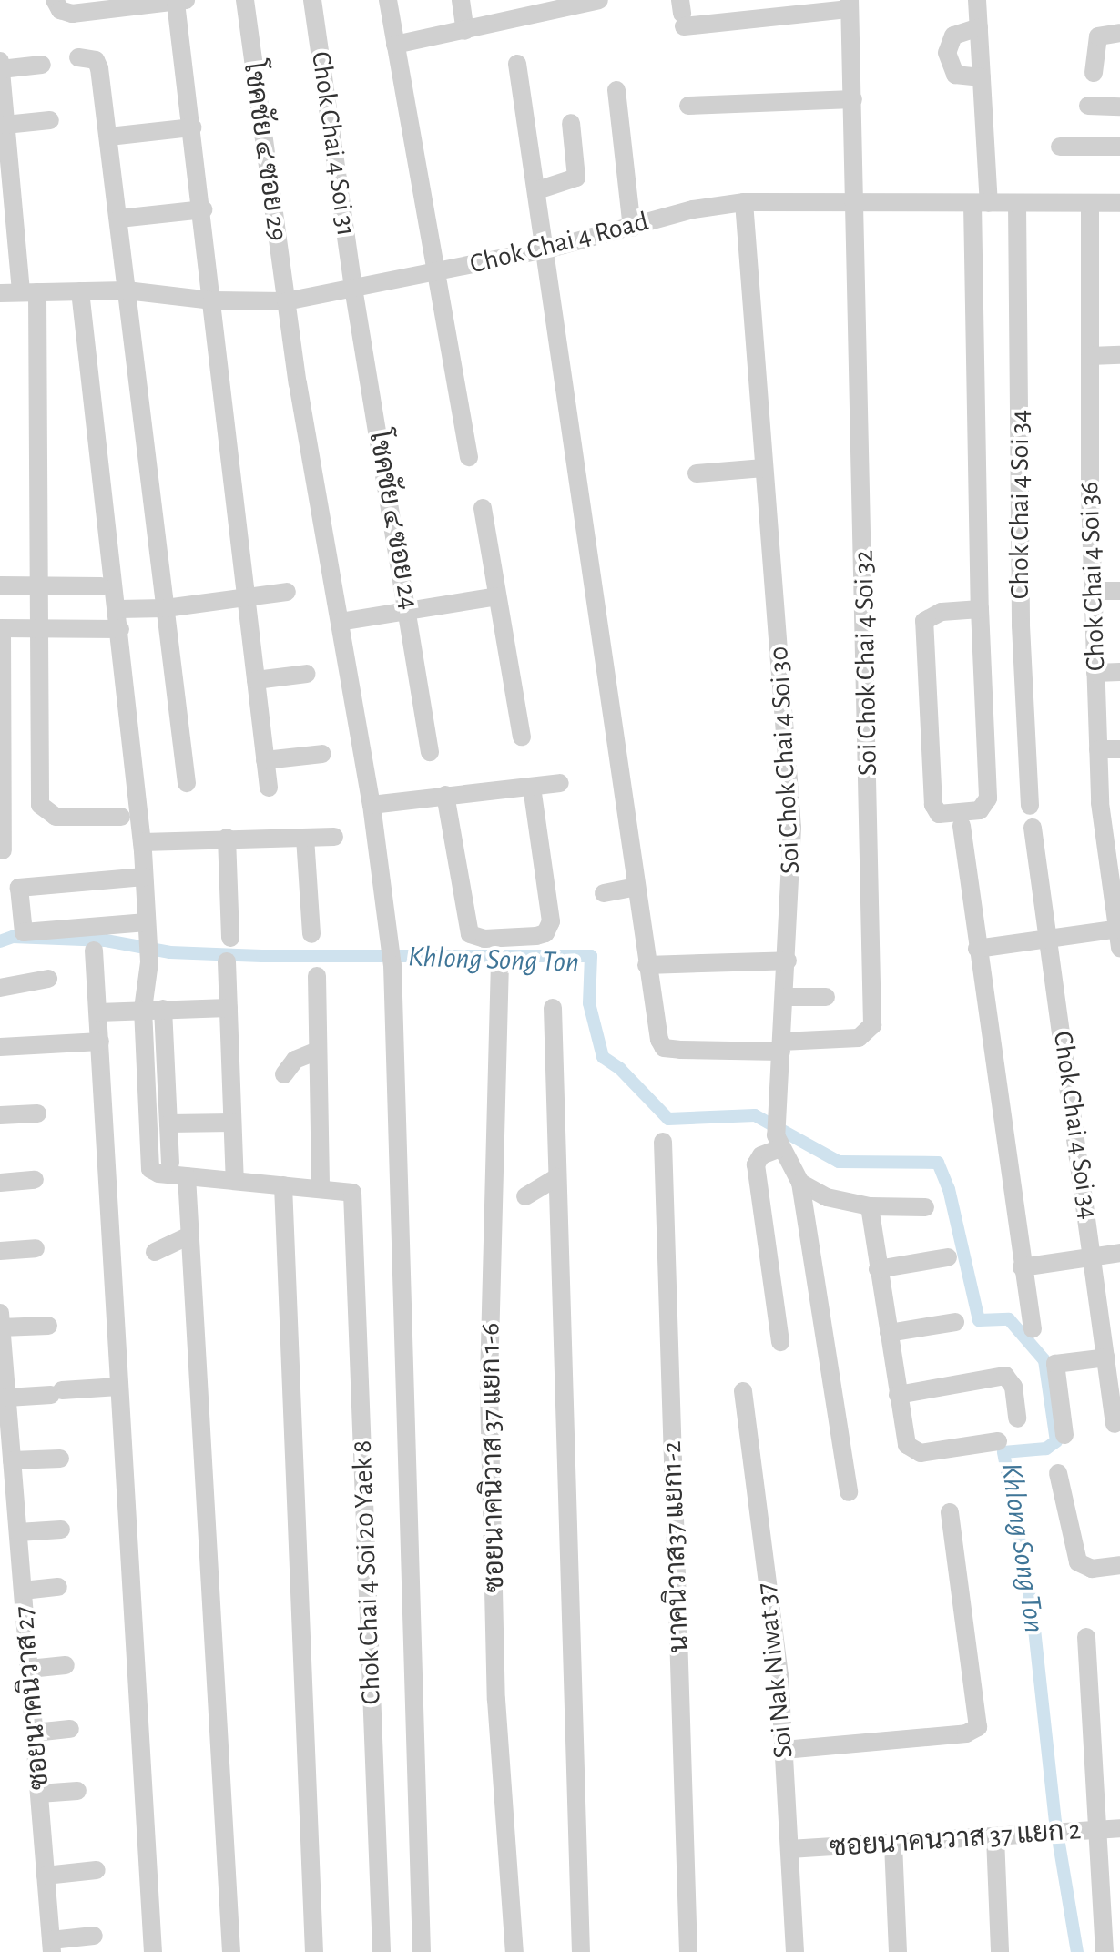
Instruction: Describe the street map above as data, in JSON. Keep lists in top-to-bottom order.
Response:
{
  "streets": {
    "street": [
      "Chok Chai 4 Soi 31",
      "โชคชัย ๔ ซอย 29",
      "Chok Chai 4 Road",
      "Chok Chai 4 Soi 34",
      "โชคชัย ๔ ซอย 24",
      "Chok Chai 4 Soi 36",
      "Soi Chok Chai 4 Soi 32",
      "Soi Chok Chai 4 Soi 30",
      "ซอยนาคนิวาส 37 แยก 1-6",
      "นาคนิวาส37 แยก1-2",
      "Chok Chai 4 Soi 20 Yaek 8",
      "Soi Nak Niwat 37",
      "ซอยนาคนิวาส 27",
      "ซอยนาคนวาส 37 แยก 2"
    ]
  },
  "crossings": [
    ["Chok Chai 4 Soi 31", "Chok Chai 4 Road"],
    ["Chok Chai 4 Soi 31", "โชคชัย ๔ ซอย 24"],
    ["โชคชัย ๔ ซอย 29", "Chok Chai 4 Road"],
    ["Chok Chai 4 Road", "Chok Chai 4 Soi 34"],
    ["Chok Chai 4 Road", "โชคชัย ๔ ซอย 24"],
    ["Chok Chai 4 Road", "Chok Chai 4 Soi 36"],
    ["Chok Chai 4 Road", "Soi Chok Chai 4 Soi 32"],
    ["Chok Chai 4 Road", "Soi Chok Chai 4 Soi 30"],
    ["Soi Chok Chai 4 Soi 32", "Soi Chok Chai 4 Soi 30"],
    ["Soi Nak Niwat 37", "ซอยนาคนวาส 37 แยก 2"]
  ],
  "water": ["Khlong Song Ton"]
}
